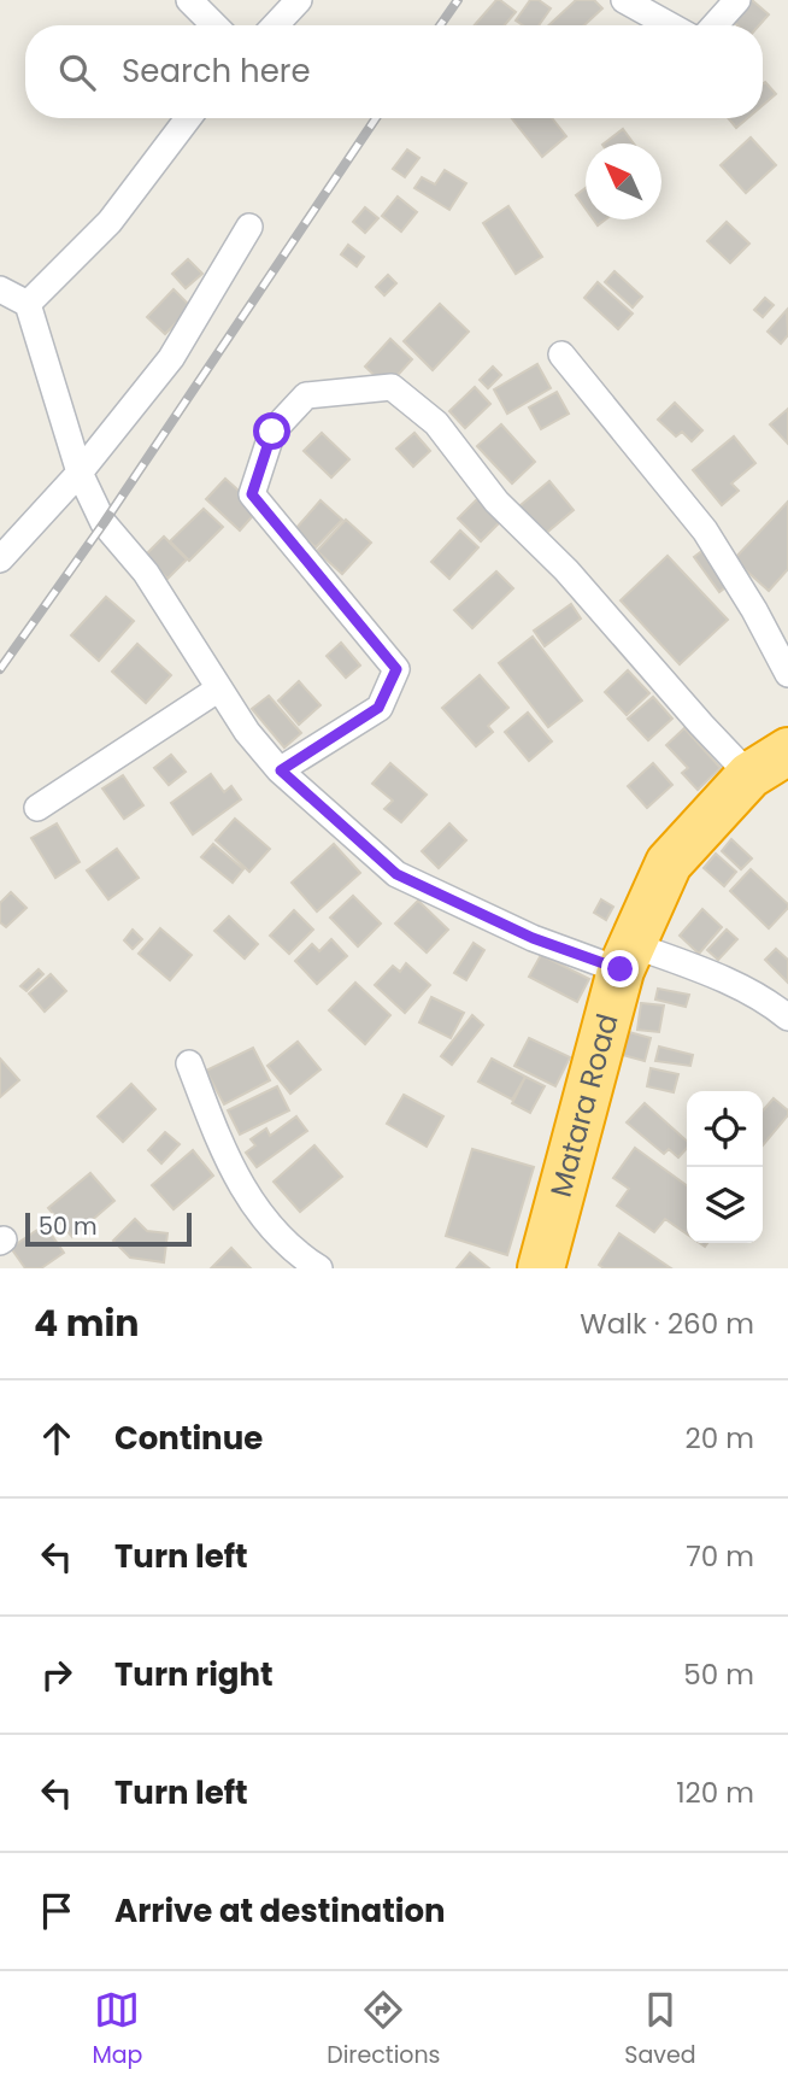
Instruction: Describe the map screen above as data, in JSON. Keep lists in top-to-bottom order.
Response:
{
  "streets": {
    "highway": ["Matara Road"]
  },
  "scale_bar": "50 m",
  "north": "top left",
  "page": {
    "search": "Search here",
    "scale": "50 m",
    "heading": ["4 min", "Walk · 260 m"],
    "list": [
      ["Continue", "20 m"],
      ["Turn left", "70 m"],
      ["Turn right", "50 m"],
      ["Turn left", "120 m"],
      "Arrive at destination"
    ],
    "nav": ["Map", "Directions", "Saved"]
  }
}
